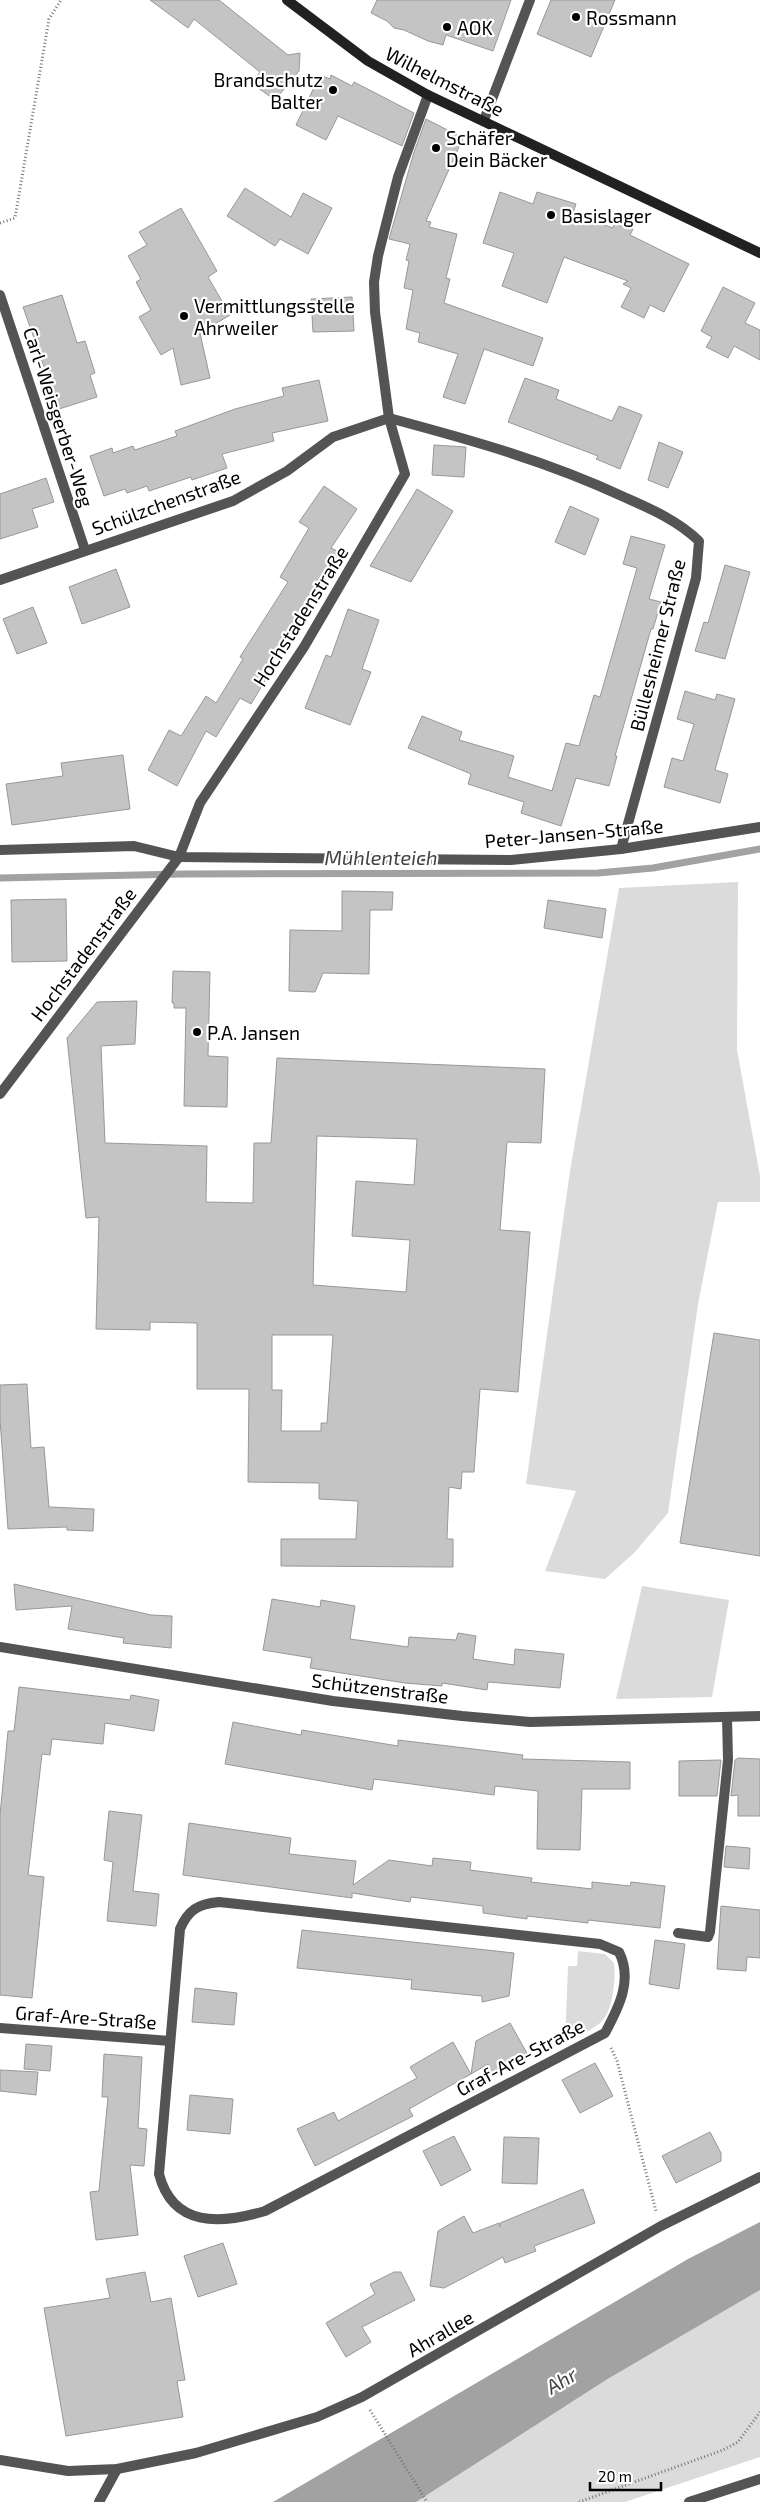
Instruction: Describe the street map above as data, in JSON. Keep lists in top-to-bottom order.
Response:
{
  "streets": {
    "main road": ["Wilhelmstraße"],
    "street": [
      "Carl-Weisgerber-Weg",
      "Schülzchenstraße",
      "Hochstadenstraße",
      "Büllesheimer Straße",
      "Peter-Jansen-Straße",
      "Schützenstraße",
      "Graf-Are-Straße",
      "Ahrallee"
    ]
  },
  "crossings": [
    ["Wilhelmstraße", "Hochstadenstraße"],
    ["Carl-Weisgerber-Weg", "Schülzchenstraße"],
    ["Schülzchenstraße", "Hochstadenstraße"],
    ["Schülzchenstraße", "Büllesheimer Straße"],
    ["Hochstadenstraße", "Büllesheimer Straße"],
    ["Hochstadenstraße", "Peter-Jansen-Straße"],
    ["Büllesheimer Straße", "Peter-Jansen-Straße"]
  ],
  "water": ["Mühlenteich", "Ahr"],
  "places": [
    "Rossmann",
    "AOK",
    "Brandschutz Balter",
    "Schäfer Dein Bäcker",
    "Basislager",
    "Vermittlungsstelle Ahrweiler",
    "P.A. Jansen"
  ],
  "scale_bar": "20 m"
}
